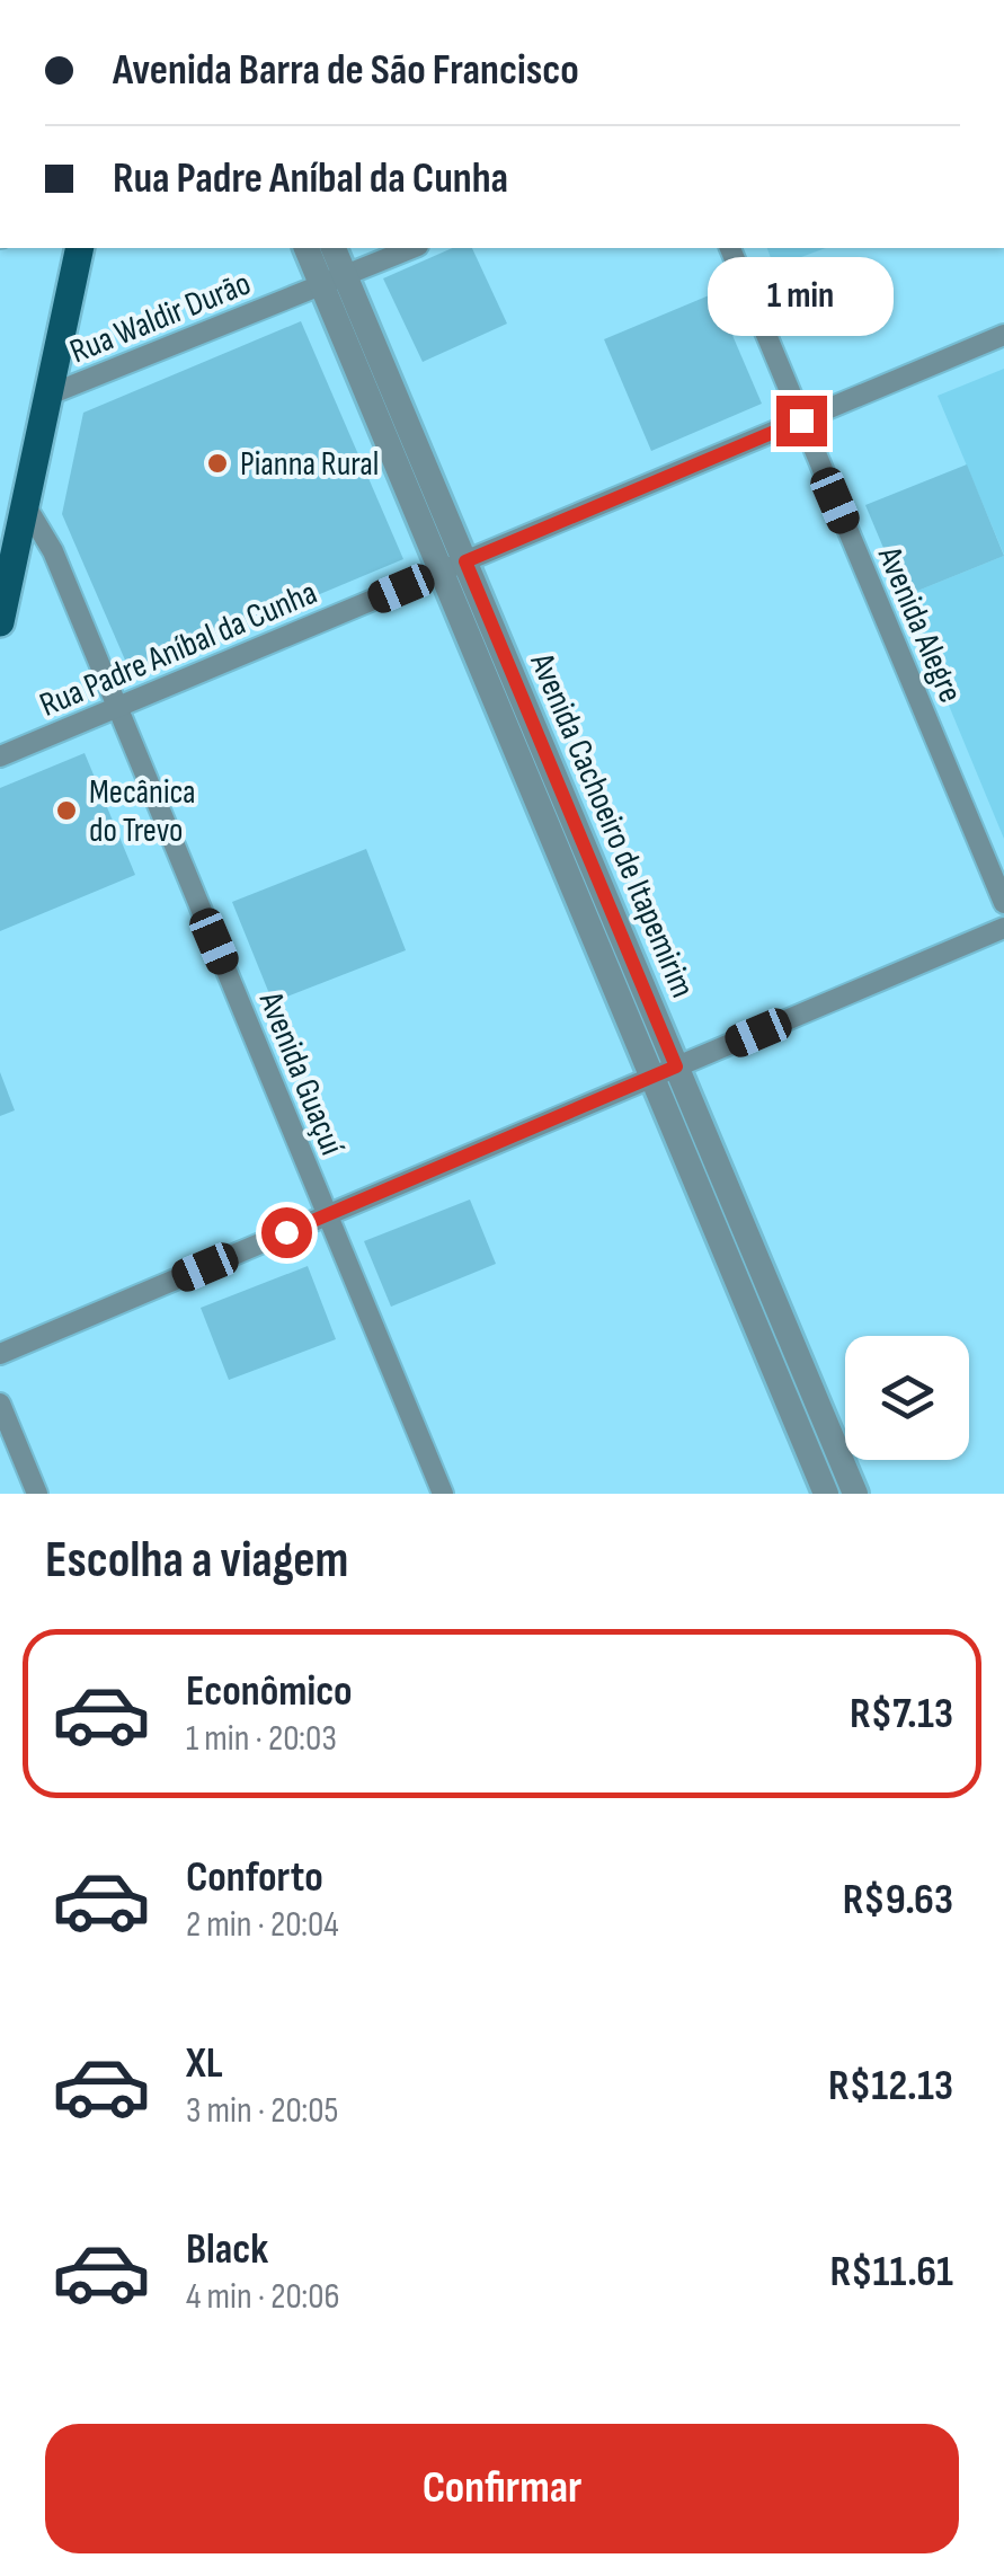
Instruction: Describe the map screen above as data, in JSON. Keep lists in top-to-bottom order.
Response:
{
  "streets": {
    "street": [
      "Rua Waldir Durão",
      "Avenida Alegre",
      "Rua Padre Aníbal da Cunha",
      "Avenida Cachoeiro de Itapemirim",
      "Avenida Guaçuí"
    ]
  },
  "crossings": [
    ["Rua Waldir Durão", "Avenida Cachoeiro de Itapemirim"],
    ["Avenida Alegre", "Rua Padre Aníbal da Cunha"],
    ["Rua Padre Aníbal da Cunha", "Avenida Cachoeiro de Itapemirim"],
    ["Rua Padre Aníbal da Cunha", "Avenida Guaçuí"]
  ],
  "places": ["Pianna Rural", "Mecânica do Trevo"],
  "page": {
    "banner": ["Avenida Barra de São Francisco", "Rua Padre Aníbal da Cunha"],
    "bubble": "1 min",
    "heading": "Escolha a viagem",
    "list": [
      {
        "name": "Econômico",
        "note": "1 min · 20:03",
        "value": "R$7.13"
      },
      {
        "name": "Conforto",
        "note": "2 min · 20:04",
        "value": "R$9.63"
      },
      {
        "name": "XL",
        "note": "3 min · 20:05",
        "value": "R$12.13"
      },
      {
        "name": "Black",
        "note": "4 min · 20:06",
        "value": "R$11.61"
      }
    ],
    "buttons": "Confirmar"
  }
}
